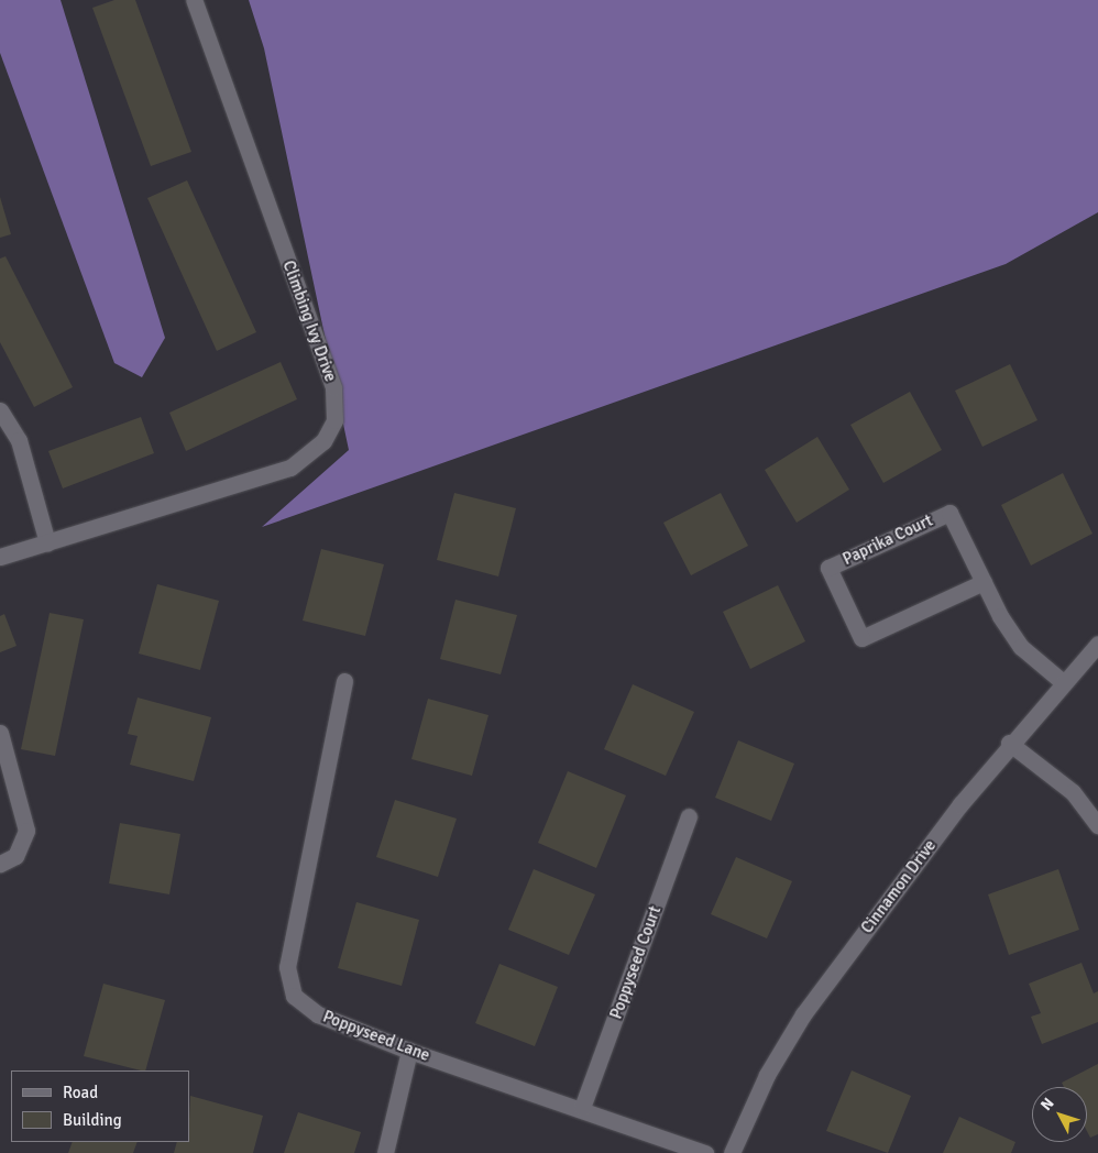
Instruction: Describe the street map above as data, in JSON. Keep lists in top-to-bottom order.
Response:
{
  "streets": {
    "street": [
      "Climbing Ivy Drive",
      "Paprika Court",
      "Cinnamon Drive",
      "Poppyseed Court",
      "Poppyseed Lane"
    ]
  },
  "crossings": [
    ["Paprika Court", "Cinnamon Drive"],
    ["Poppyseed Court", "Poppyseed Lane"]
  ],
  "legend": ["Road", "Building"],
  "north": "top left"
}
